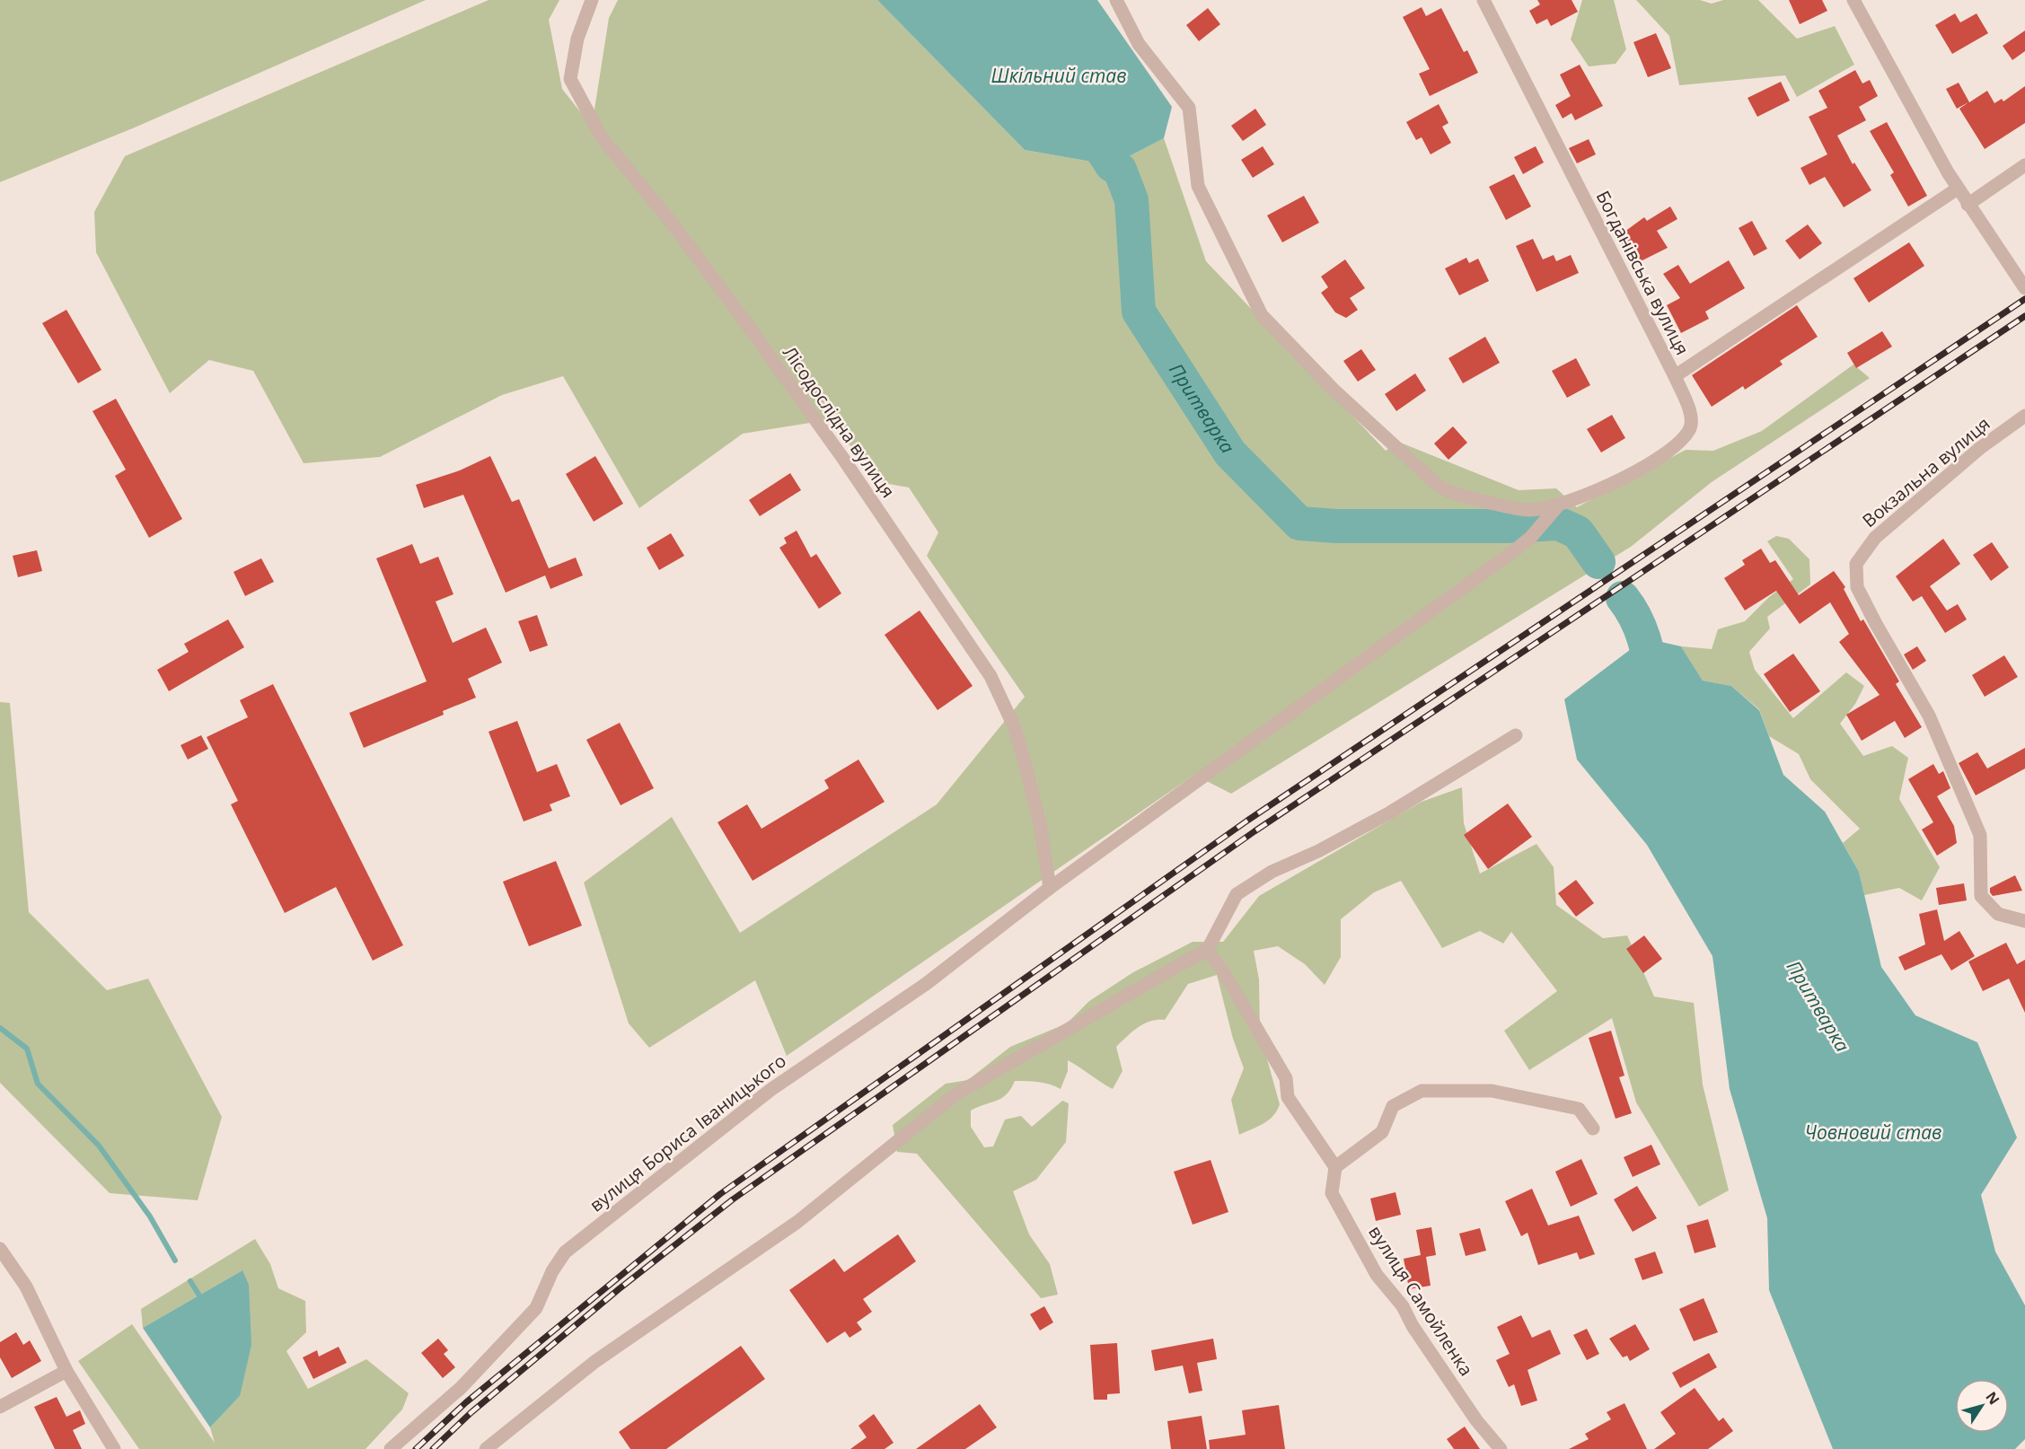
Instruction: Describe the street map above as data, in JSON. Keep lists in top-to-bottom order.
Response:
{
  "streets": {
    "street": [
      "Богданівська вулиця",
      "Лісодослідна вулиця",
      "Вокзальна вулиця",
      "вулиця Бориса Іваницького",
      "вулиця Самойленка"
    ]
  },
  "crossings": [
    ["Лісодослідна вулиця", "вулиця Бориса Іваницького"]
  ],
  "water": ["Шкільний став", "Притварка", "Човновий став"],
  "north": "top right"
}
